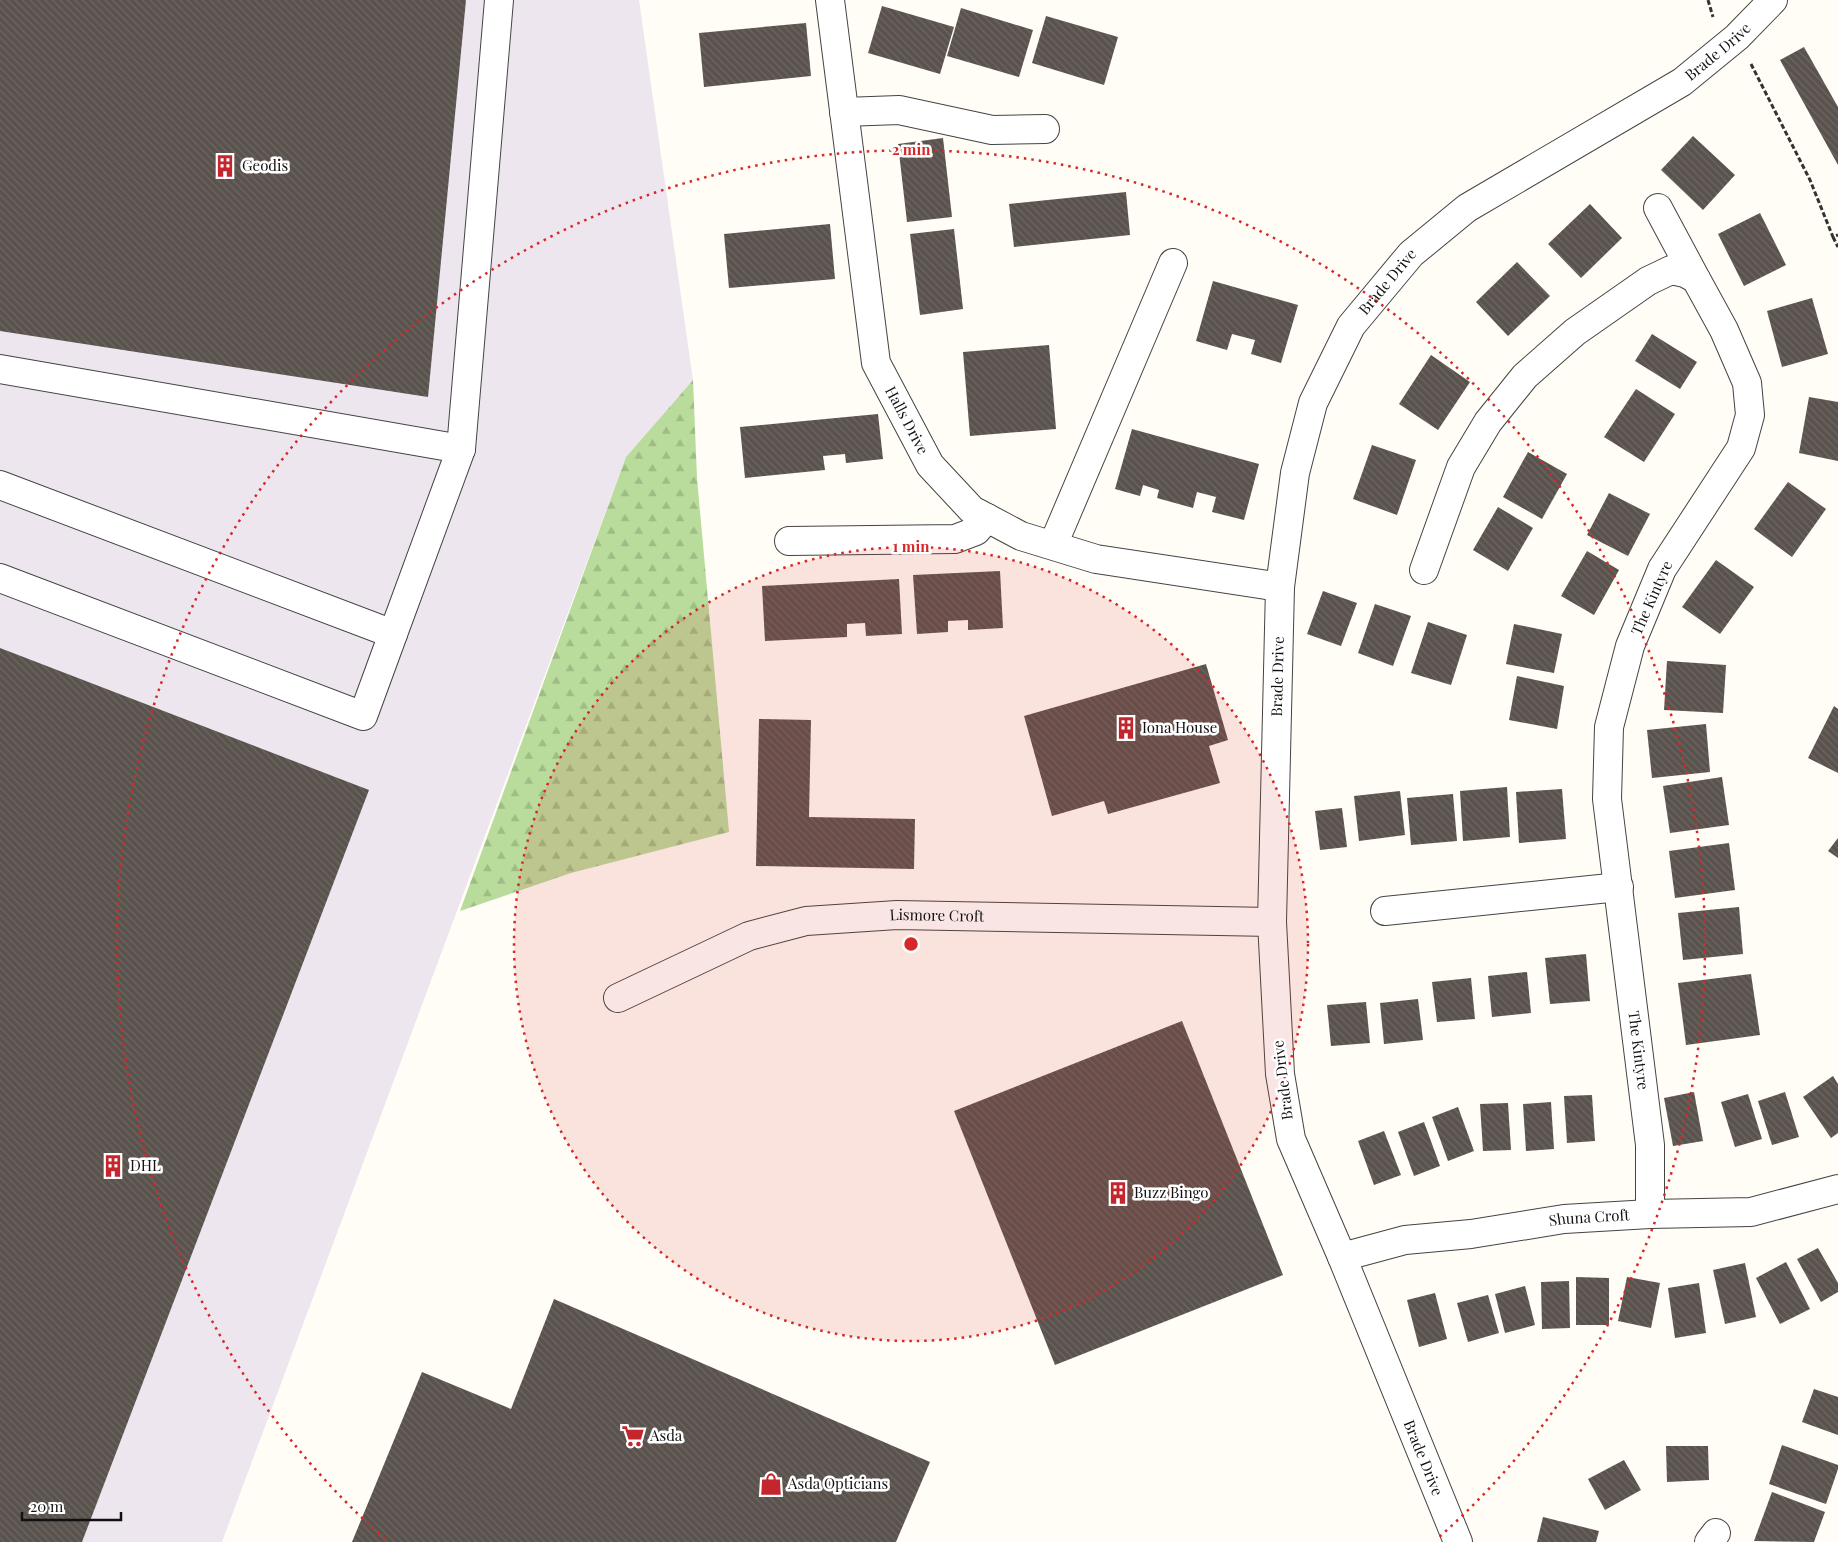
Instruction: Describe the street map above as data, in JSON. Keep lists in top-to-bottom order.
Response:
{
  "streets": {
    "street": [
      "Brade Drive",
      "Halls Drive",
      "The Kintyre",
      "Lismore Croft",
      "Shuna Croft"
    ]
  },
  "crossings": [
    ["Brade Drive", "Halls Drive"],
    ["Brade Drive", "Lismore Croft"],
    ["Brade Drive", "Shuna Croft"],
    ["The Kintyre", "Shuna Croft"]
  ],
  "places": {
    "building": [
      "Geodis",
      "Iona House",
      "DHL",
      "Buzz Bingo"
    ],
    "supermarket": ["Asda"],
    "shop": ["Asda Opticians"]
  },
  "scale_bar": "20 m",
  "rings": ["2 min", "1 min"]
}
